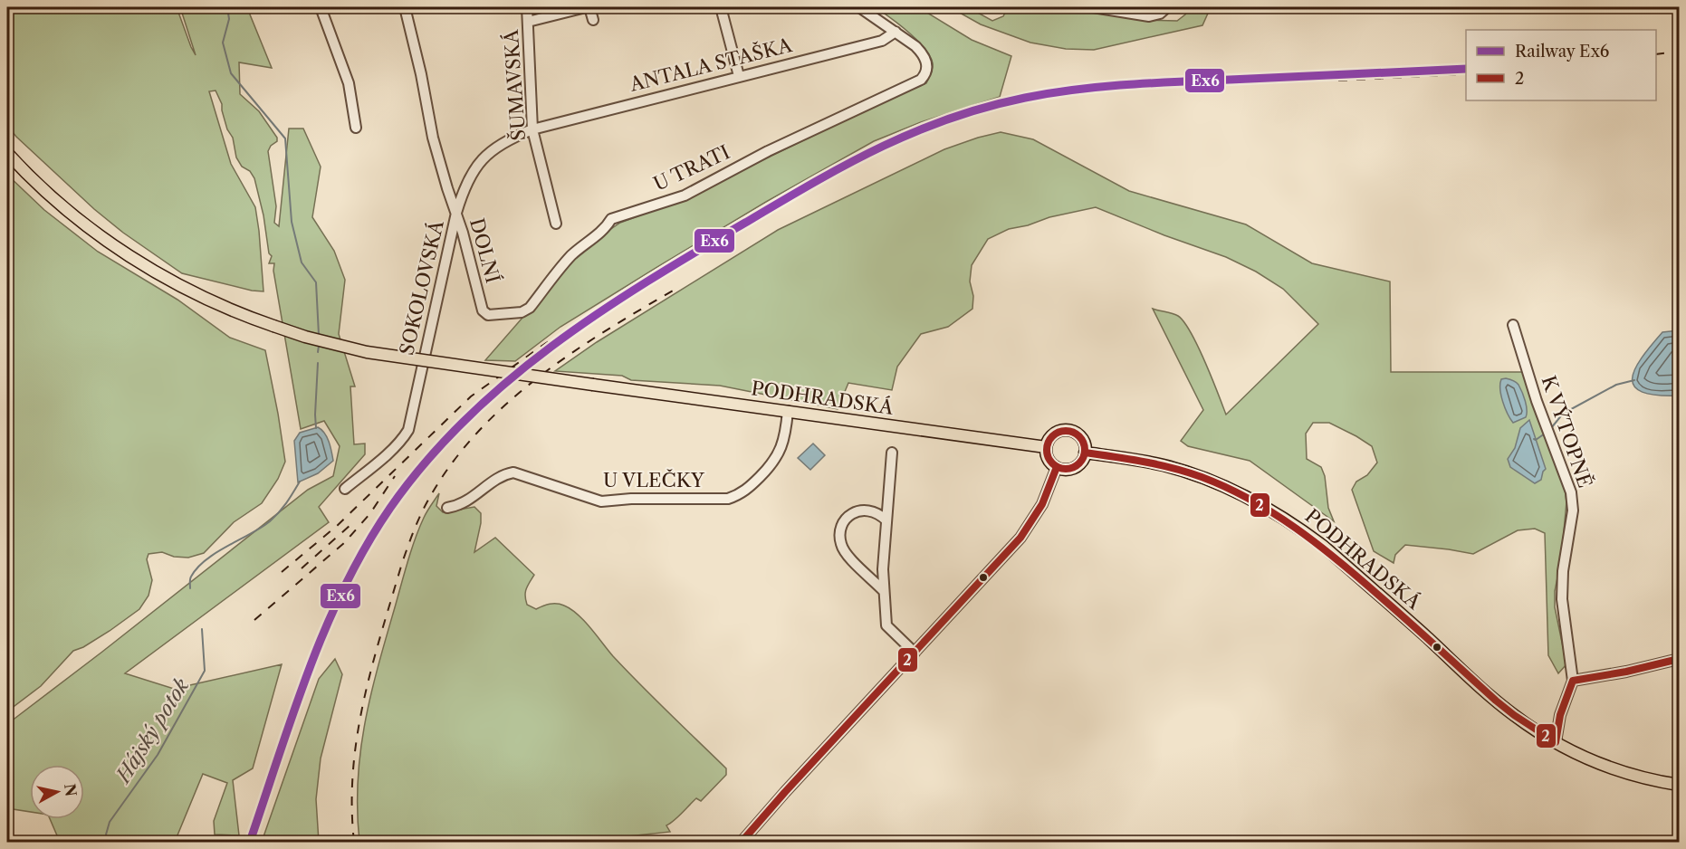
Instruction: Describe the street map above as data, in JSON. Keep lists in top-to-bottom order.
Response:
{
  "streets": {
    "main road": ["PODHRADSKÁ"],
    "street": [
      "ANTALA STAŠKA",
      "ŠUMAVSKÁ",
      "U TRATI",
      "DOLNÍ",
      "SOKOLOVSKÁ",
      "K VÝTOPNĚ",
      "U VLEČKY"
    ]
  },
  "crossings": [
    ["ANTALA STAŠKA", "ŠUMAVSKÁ"],
    ["ANTALA STAŠKA", "U TRATI"],
    ["ANTALA STAŠKA", "DOLNÍ"],
    ["ŠUMAVSKÁ", "DOLNÍ"],
    ["U TRATI", "DOLNÍ"],
    ["DOLNÍ", "SOKOLOVSKÁ"],
    ["PODHRADSKÁ", "U VLEČKY"]
  ],
  "water": ["Hájský potok"],
  "lines": ["rail line Ex6", "transit line 2"],
  "legend": ["Railway Ex6", "2"],
  "north": "right"
}
